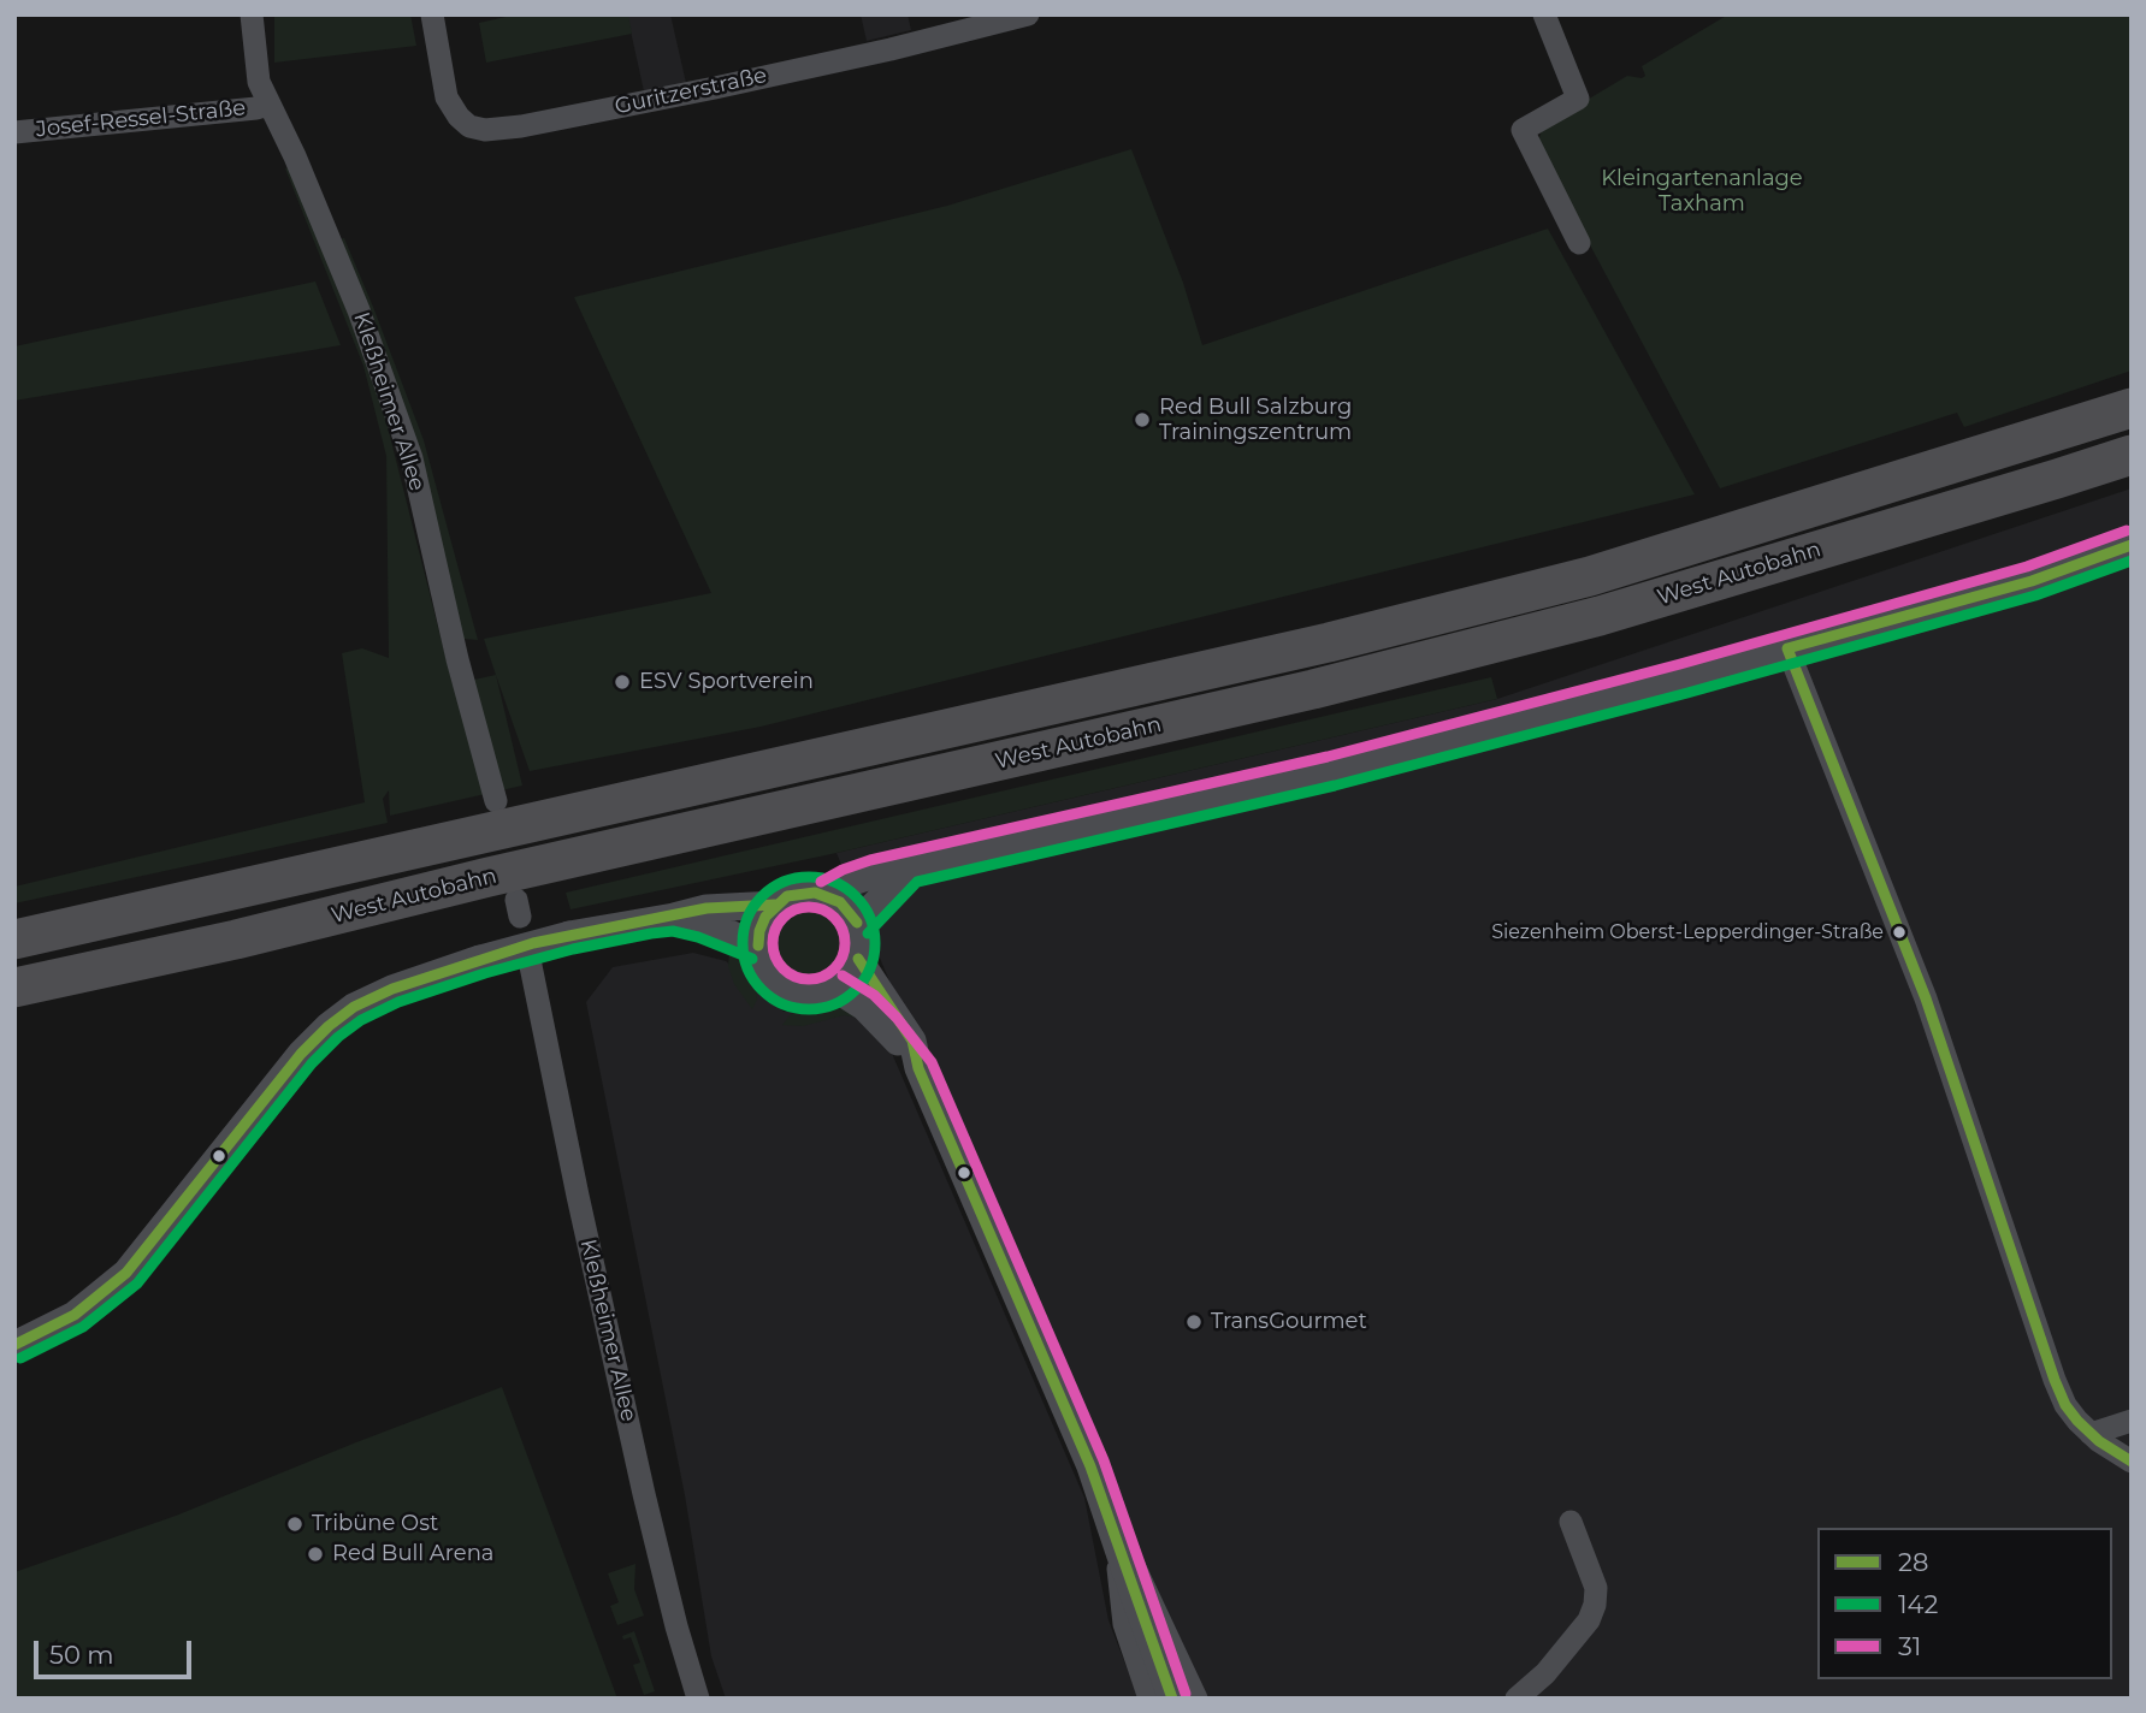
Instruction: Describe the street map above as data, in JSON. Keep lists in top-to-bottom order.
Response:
{
  "streets": {
    "highway": ["West Autobahn"],
    "street": ["Guritzerstraße", "Josef-Ressel-Straße", "Kleßheimer Allee"]
  },
  "crossings": [
    ["Josef-Ressel-Straße", "Kleßheimer Allee"]
  ],
  "parks": ["Kleingartenanlage Taxham"],
  "places": [
    "Red Bull Salzburg Trainingszentrum",
    "ESV Sportverein",
    "Siezenheim Oberst-Lepperdinger-Straße",
    "TransGourmet",
    "Tribüne Ost",
    "Red Bull Arena"
  ],
  "lines": ["transit line 31", "transit line 28", "transit line 142"],
  "legend": ["28", "142", "31"],
  "scale_bar": "50 m"
}
